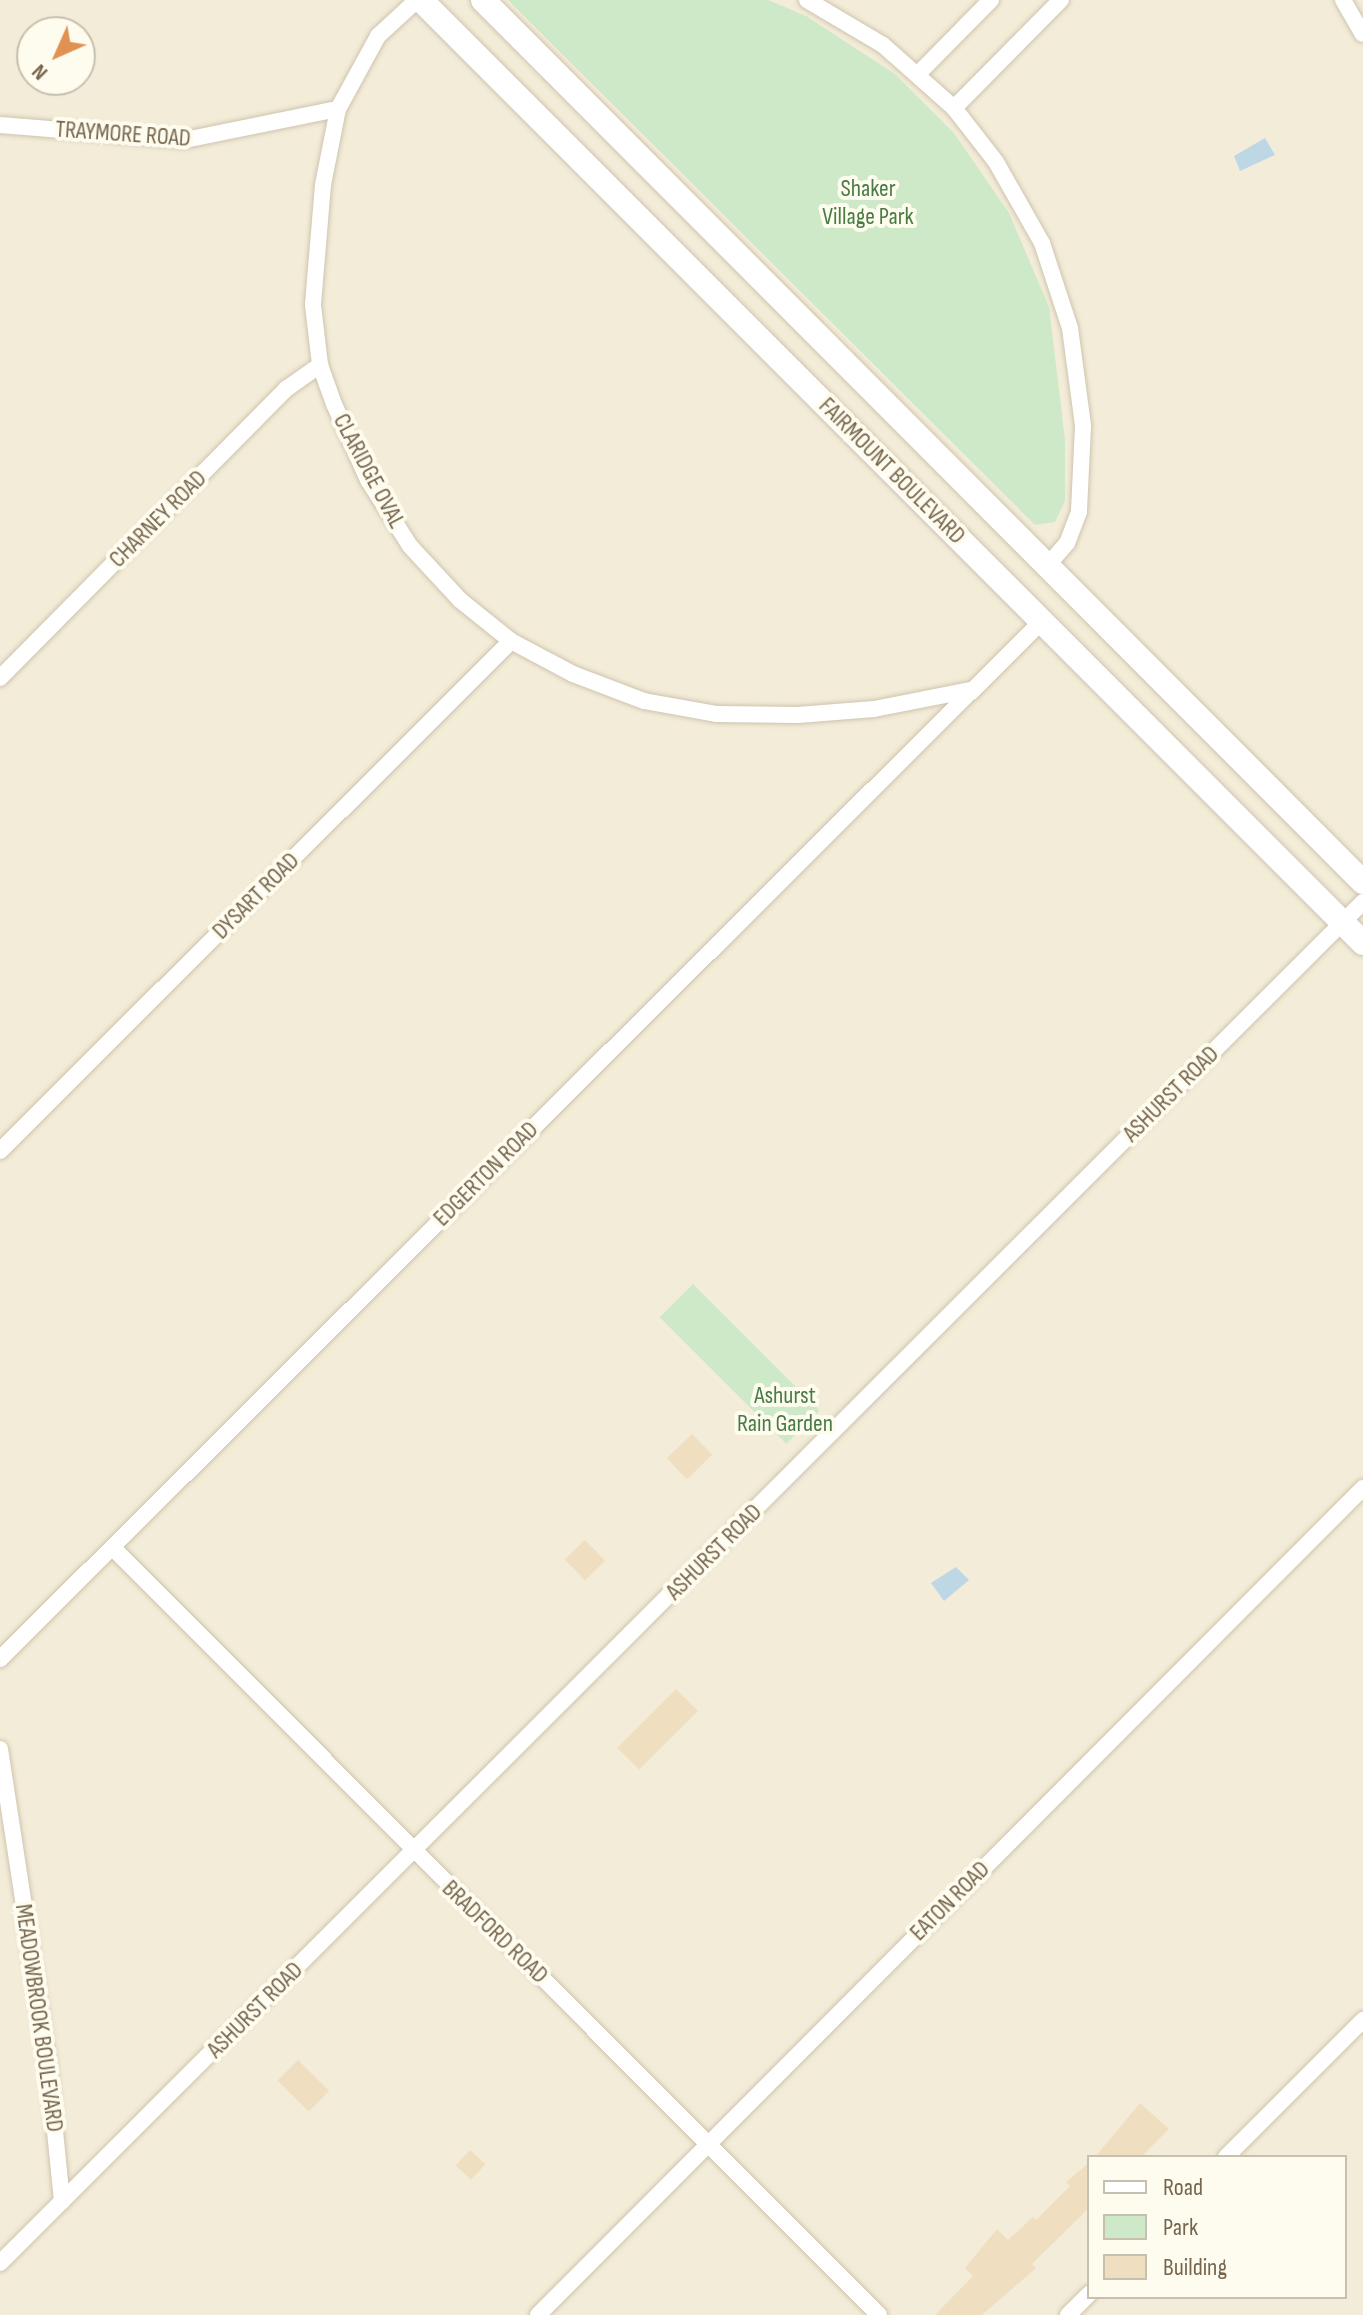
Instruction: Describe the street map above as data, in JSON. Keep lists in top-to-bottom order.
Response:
{
  "streets": {
    "main road": ["FAIRMOUNT BOULEVARD"],
    "street": [
      "TRAYMORE ROAD",
      "CLARIDGE OVAL",
      "CHARNEY ROAD",
      "DYSART ROAD",
      "ASHURST ROAD",
      "EDGERTON ROAD",
      "EATON ROAD",
      "BRADFORD ROAD",
      "MEADOWBROOK BOULEVARD"
    ]
  },
  "crossings": [
    ["TRAYMORE ROAD", "CLARIDGE OVAL"],
    ["CLARIDGE OVAL", "FAIRMOUNT BOULEVARD"],
    ["CLARIDGE OVAL", "CHARNEY ROAD"],
    ["CLARIDGE OVAL", "DYSART ROAD"],
    ["CLARIDGE OVAL", "EDGERTON ROAD"],
    ["FAIRMOUNT BOULEVARD", "ASHURST ROAD"],
    ["ASHURST ROAD", "BRADFORD ROAD"],
    ["ASHURST ROAD", "MEADOWBROOK BOULEVARD"],
    ["EDGERTON ROAD", "BRADFORD ROAD"],
    ["EATON ROAD", "BRADFORD ROAD"]
  ],
  "parks": ["Shaker Village Park", "Ashurst Rain Garden"],
  "legend": ["Road", "Park", "Building"],
  "north": "bottom left"
}
